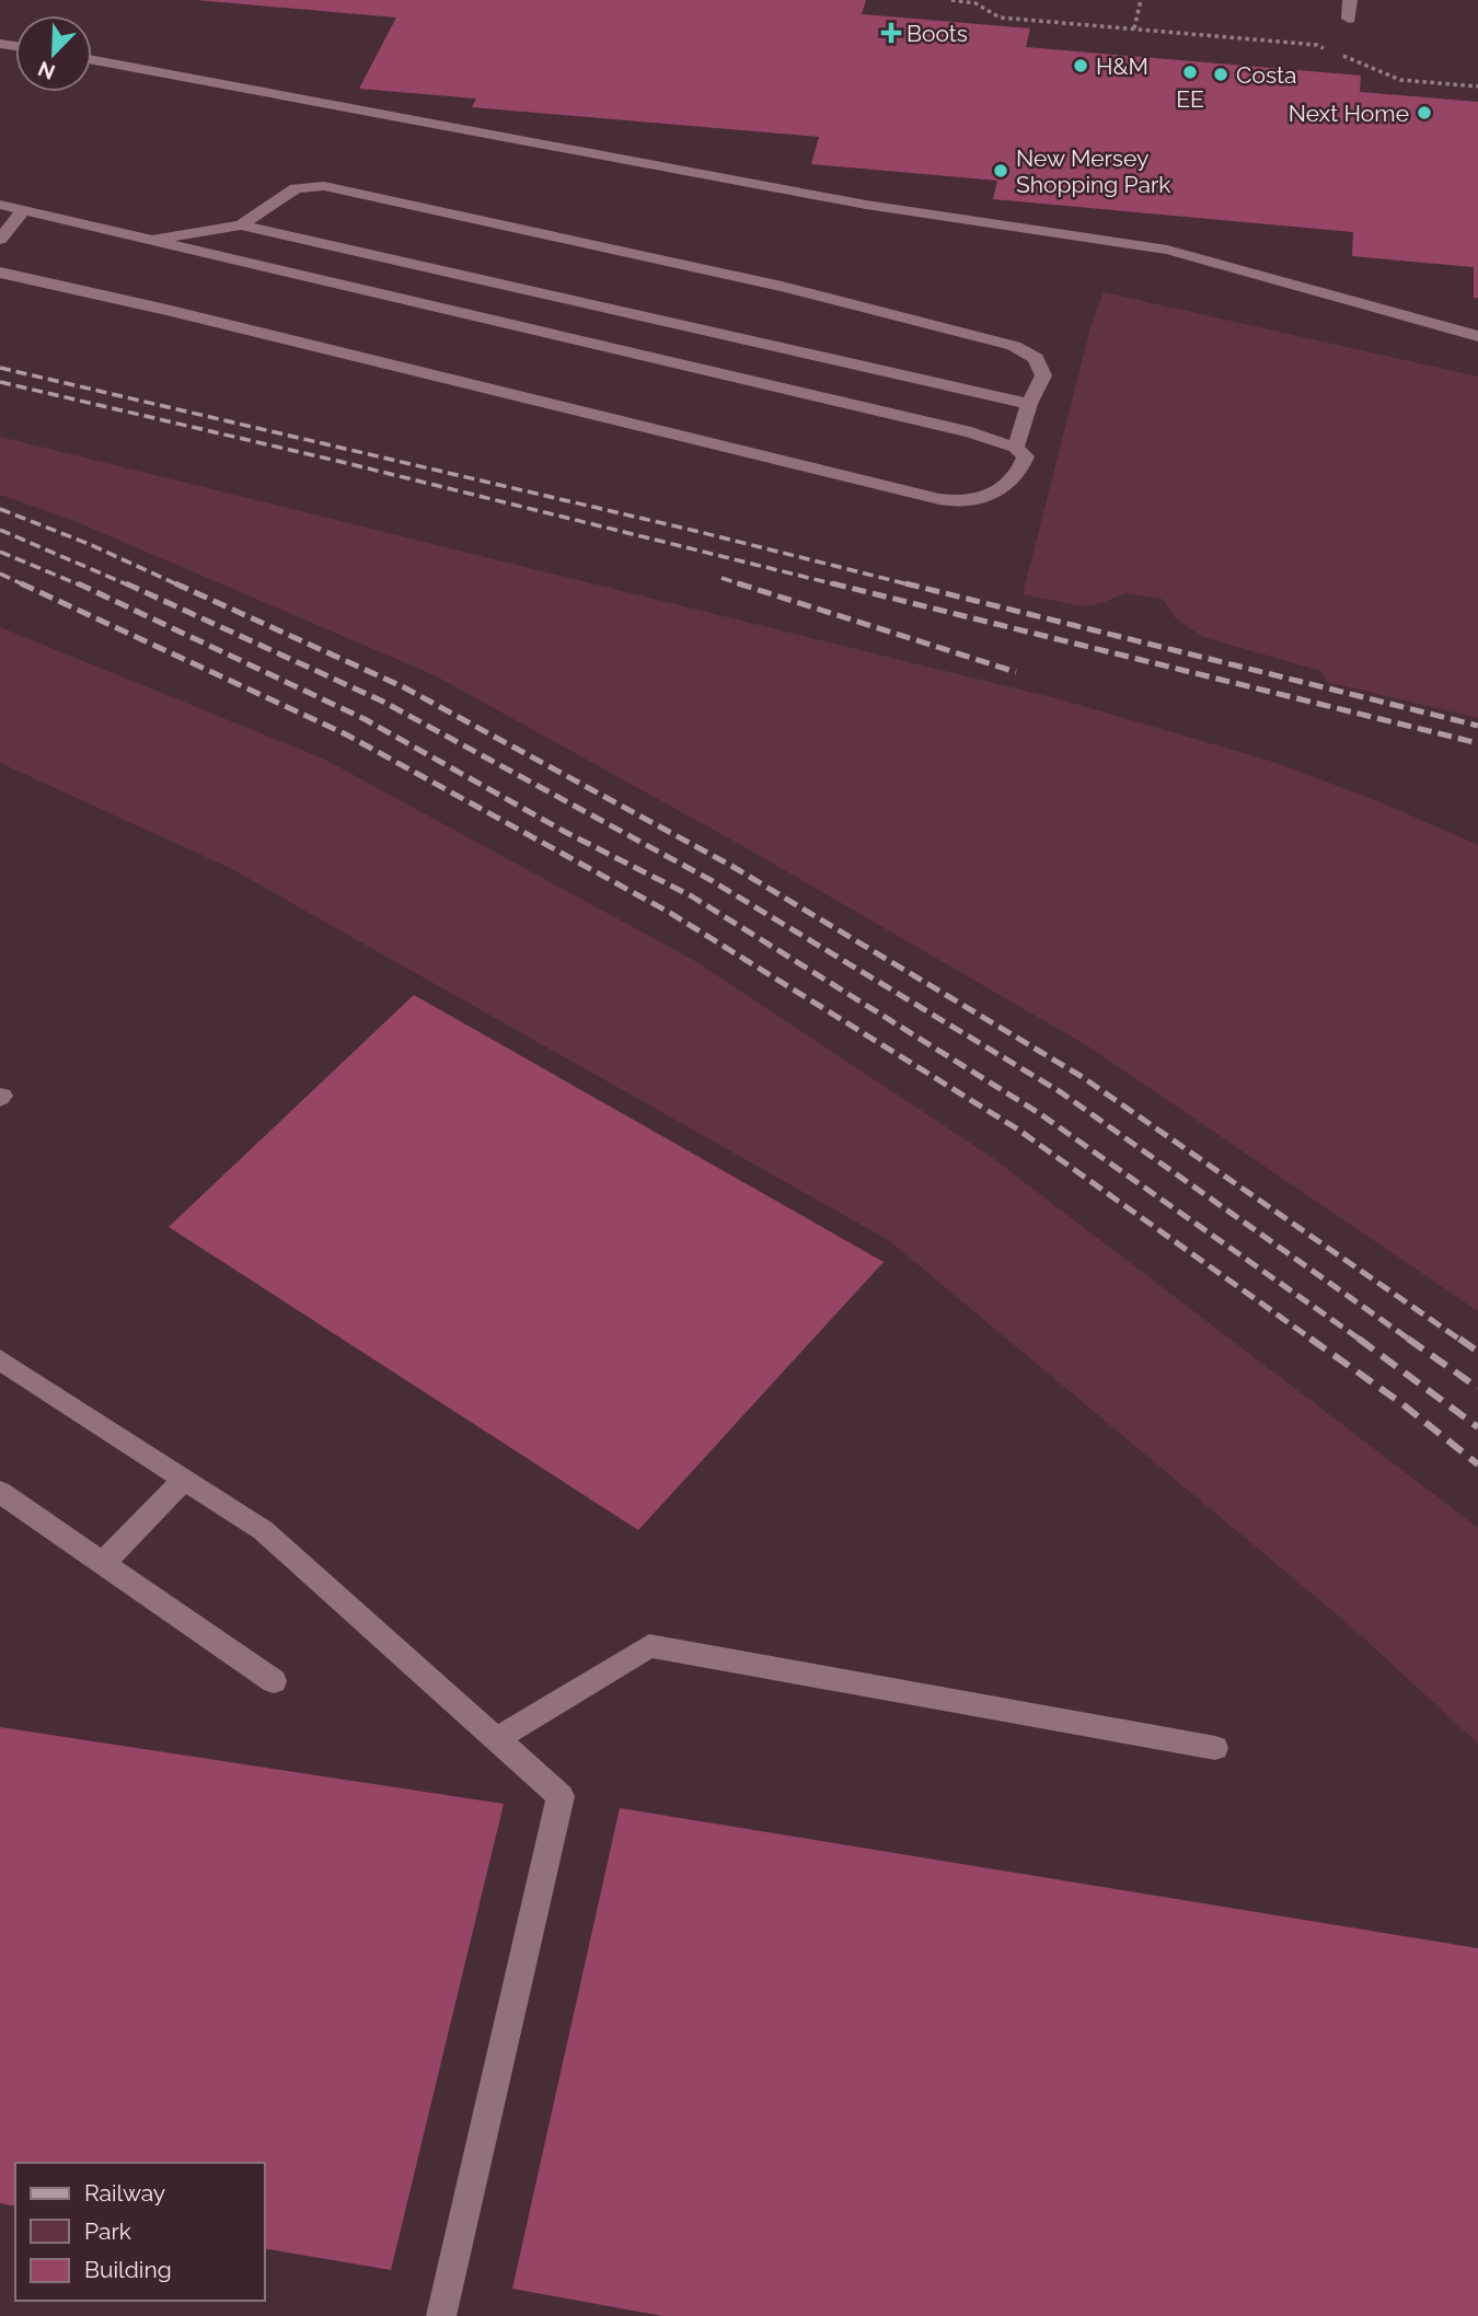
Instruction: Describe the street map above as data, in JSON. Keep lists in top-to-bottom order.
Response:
{
  "places": {
    "health": ["Boots"],
    "other": [
      "H&M",
      "EE",
      "Costa",
      "Next Home",
      "New Mersey Shopping Park"
    ]
  },
  "legend": ["Railway", "Park", "Building"],
  "north": "bottom left"
}
